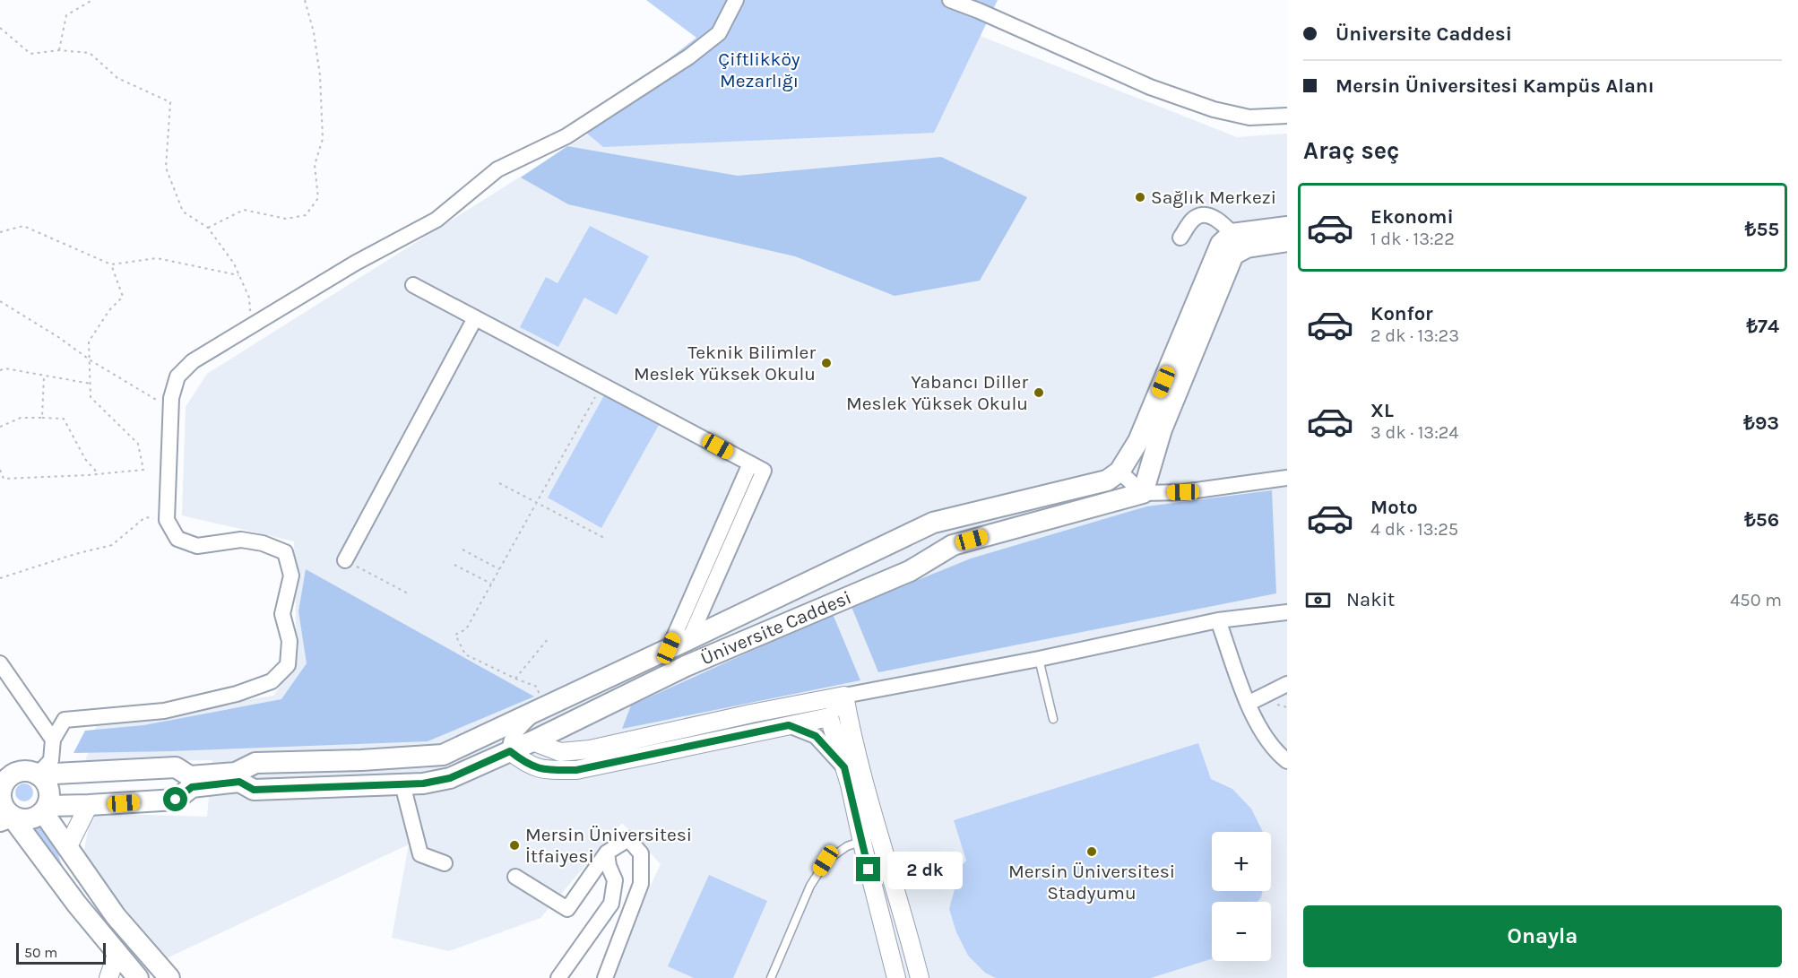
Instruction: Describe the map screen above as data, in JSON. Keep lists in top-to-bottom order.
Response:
{
  "streets": {
    "main road": ["Üniversite Caddesi"]
  },
  "parks": ["Çiftlikköy Mezarlığı"],
  "places": [
    "Sağlık Merkezi",
    "Teknik Bilimler Meslek Yüksek Okulu",
    "Yabancı Diller Meslek Yüksek Okulu",
    "Mersin Üniversitesi İtfaiyesi",
    "Mersin Üniversitesi Stadyumu"
  ],
  "scale_bar": "50 m",
  "page": {
    "banner": ["Üniversite Caddesi", "Mersin Üniversitesi Kampüs Alanı"],
    "heading": "Araç seç",
    "list": [
      {
        "name": "Ekonomi",
        "note": "1 dk · 13:22",
        "value": "₺55"
      },
      {
        "name": "Konfor",
        "note": "2 dk · 13:23",
        "value": "₺74"
      },
      {
        "name": "XL",
        "note": "3 dk · 13:24",
        "value": "₺93"
      },
      {
        "name": "Moto",
        "note": "4 dk · 13:25",
        "value": "₺56"
      }
    ],
    "pay": ["Nakit", "450 m"],
    "map_buttons": ["+", "−"],
    "bubble": "2 dk",
    "buttons": "Onayla",
    "scale": "50 m"
  }
}
